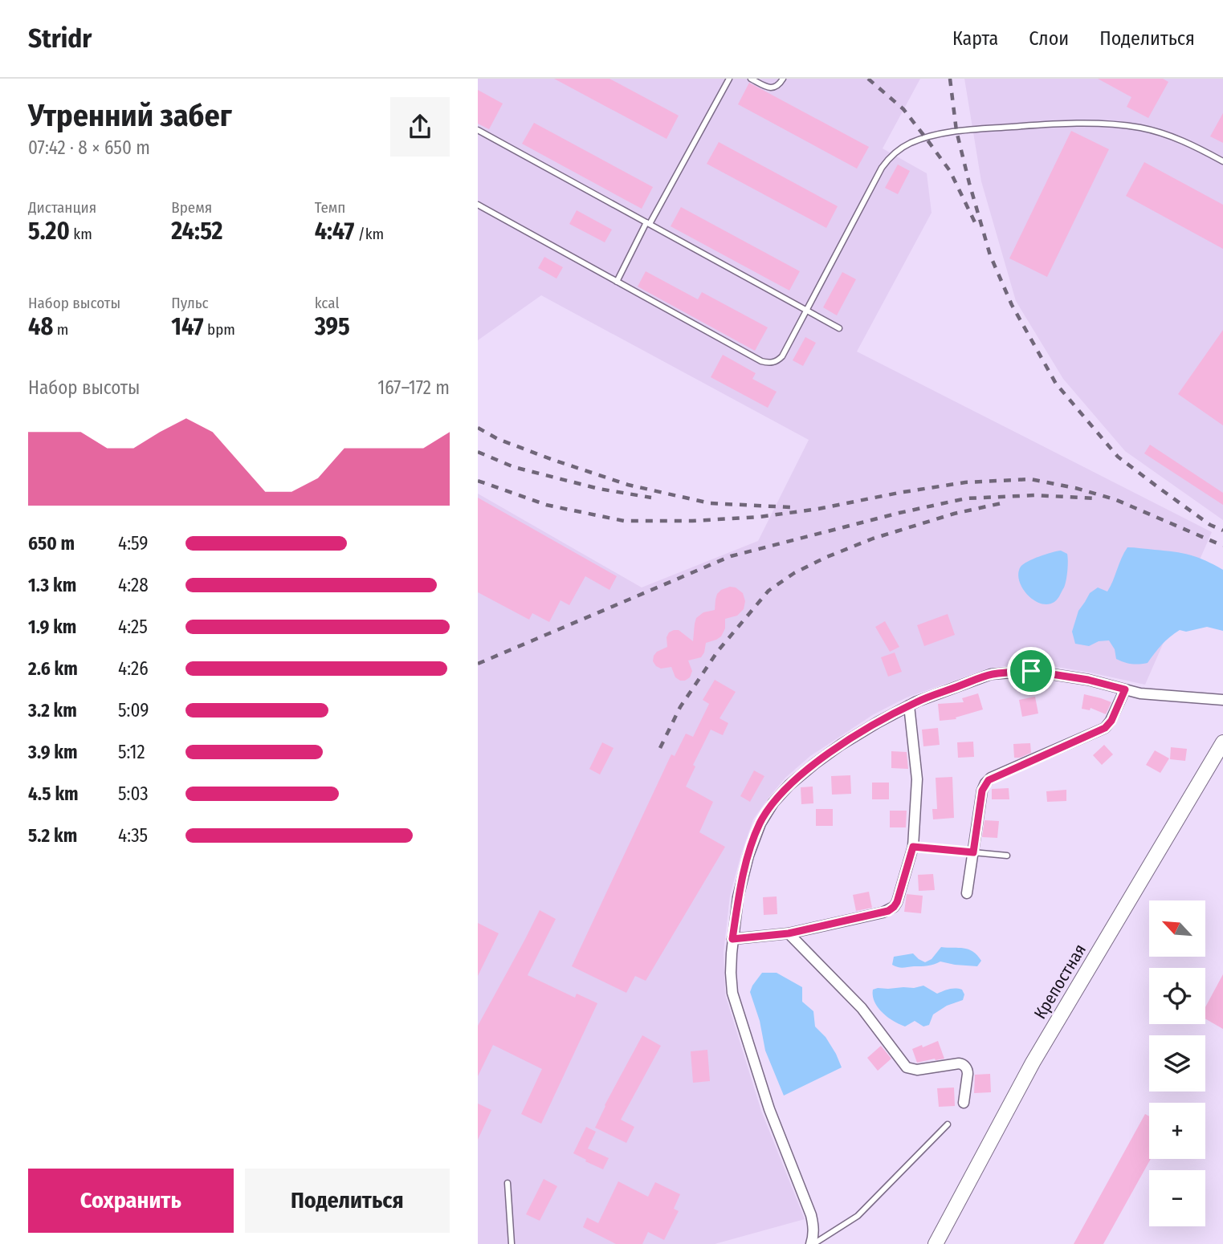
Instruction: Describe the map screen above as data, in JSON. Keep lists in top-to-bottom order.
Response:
{
  "streets": {
    "street": ["Крепостная"]
  },
  "north": "top left",
  "page": {
    "header": "Stridr",
    "nav": ["Карта", "Слои", "Поделиться"],
    "heading": ["Утренний забег", "07:42 · 8 × 650 m"],
    "stats": [
      ["Дистанция", "5.20 km"],
      ["Время", "24:52"],
      ["Темп", "4:47 /km"],
      ["Набор высоты", "48 m"],
      ["Пульс", "147 bpm"],
      ["kcal", "395"]
    ],
    "chart": ["Набор высоты", "167–172 m"],
    "list": [
      {
        "name": "650 m",
        "note": "4:59"
      },
      {
        "name": "1.3 km",
        "note": "4:28"
      },
      {
        "name": "1.9 km",
        "note": "4:25"
      },
      {
        "name": "2.6 km",
        "note": "4:26"
      },
      {
        "name": "3.2 km",
        "note": "5:09"
      },
      {
        "name": "3.9 km",
        "note": "5:12"
      },
      {
        "name": "4.5 km",
        "note": "5:03"
      },
      {
        "name": "5.2 km",
        "note": "4:35"
      }
    ],
    "map_buttons": ["+", "−"],
    "buttons": ["Сохранить", "Поделиться"]
  }
}
